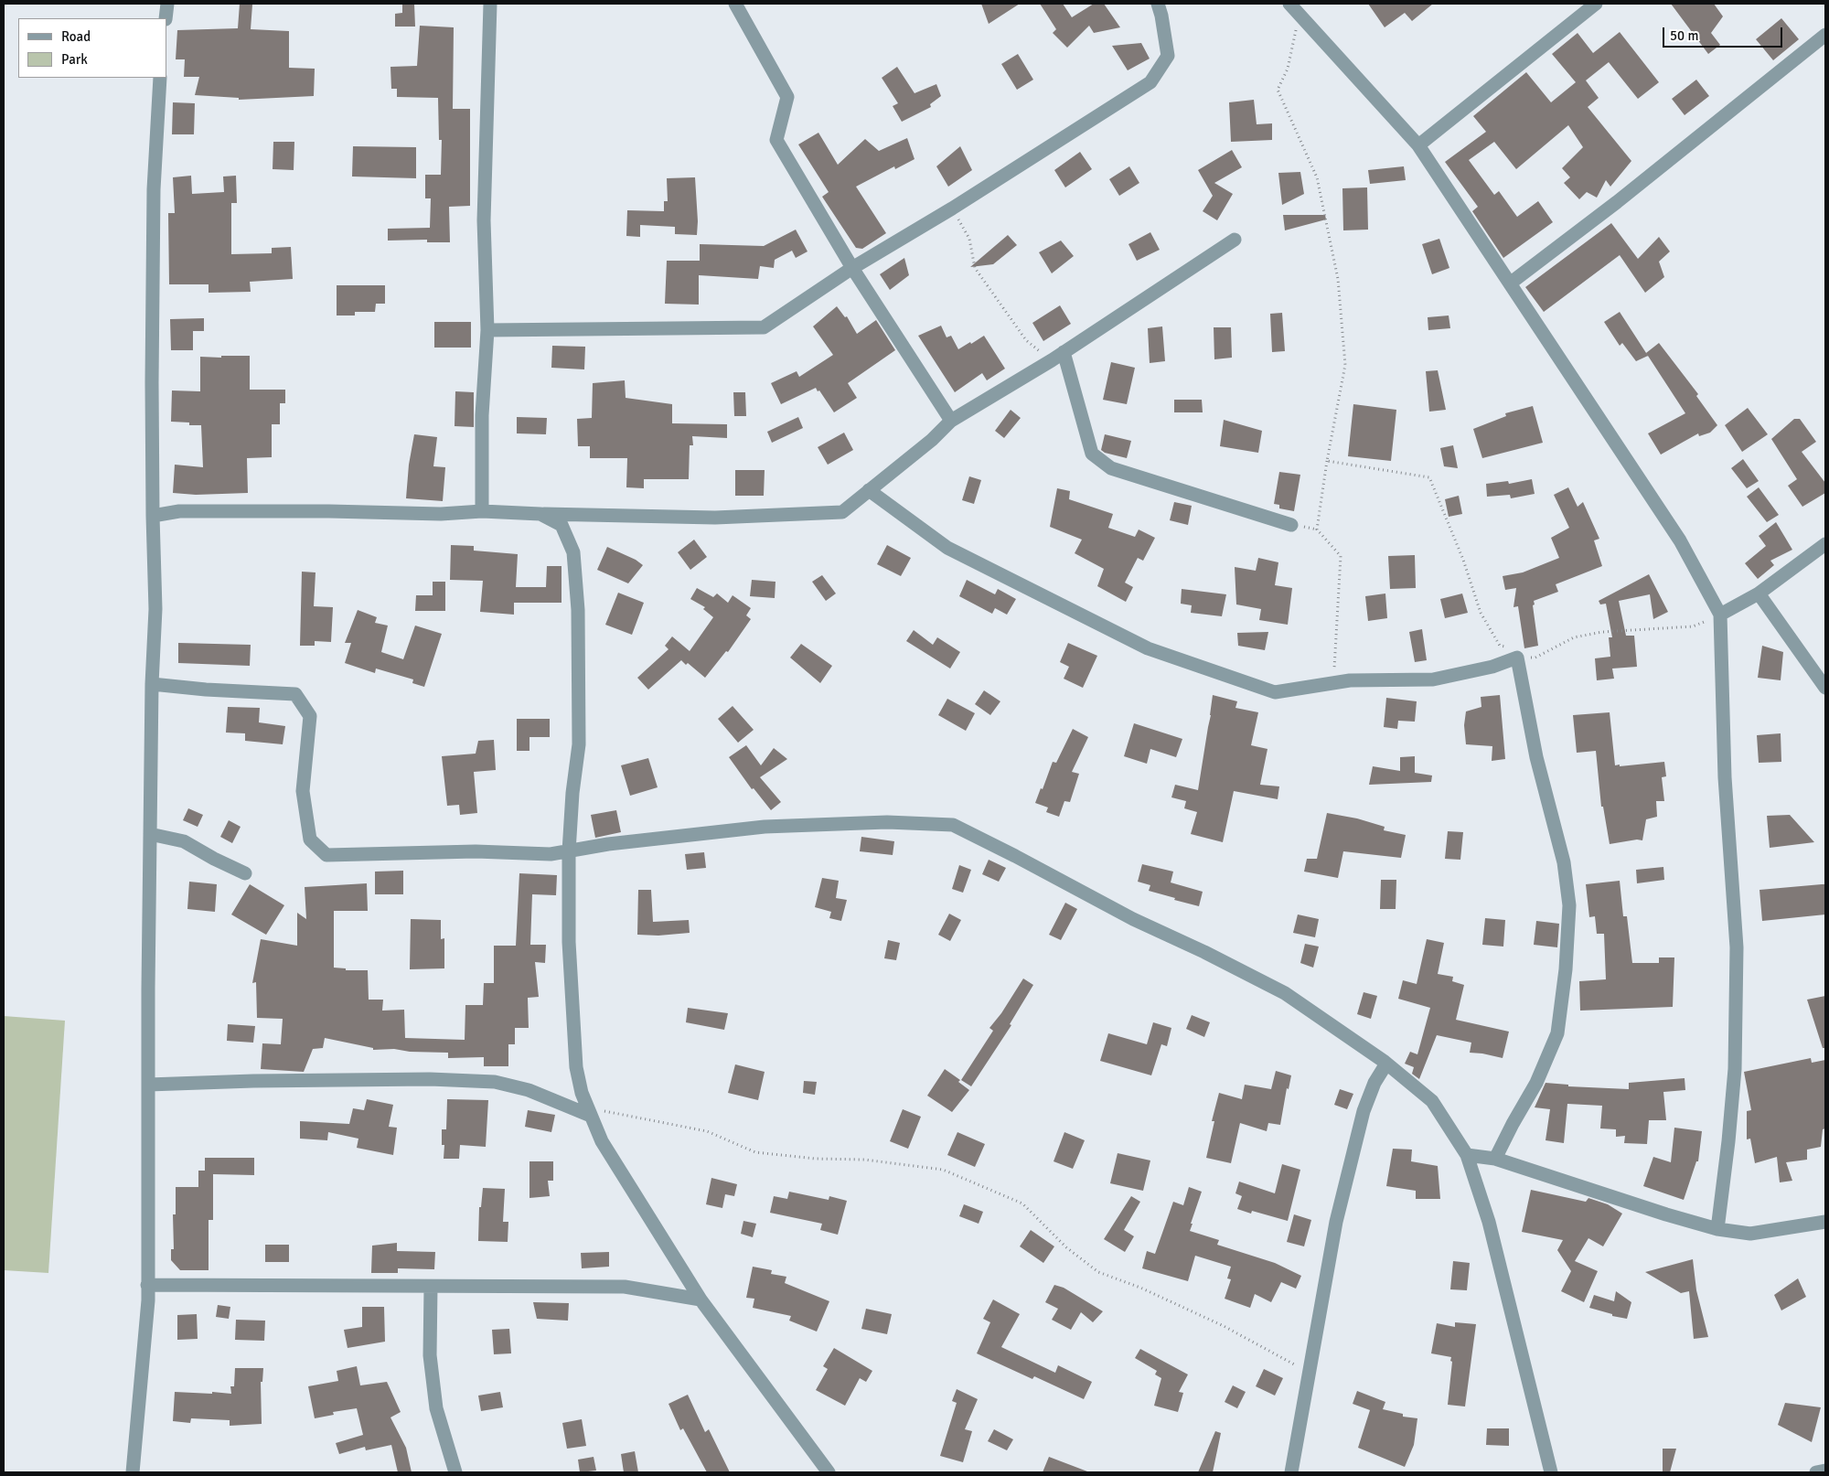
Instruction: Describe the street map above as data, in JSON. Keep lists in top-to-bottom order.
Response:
{
  "legend": ["Road", "Park"],
  "scale_bar": "50 m"
}
